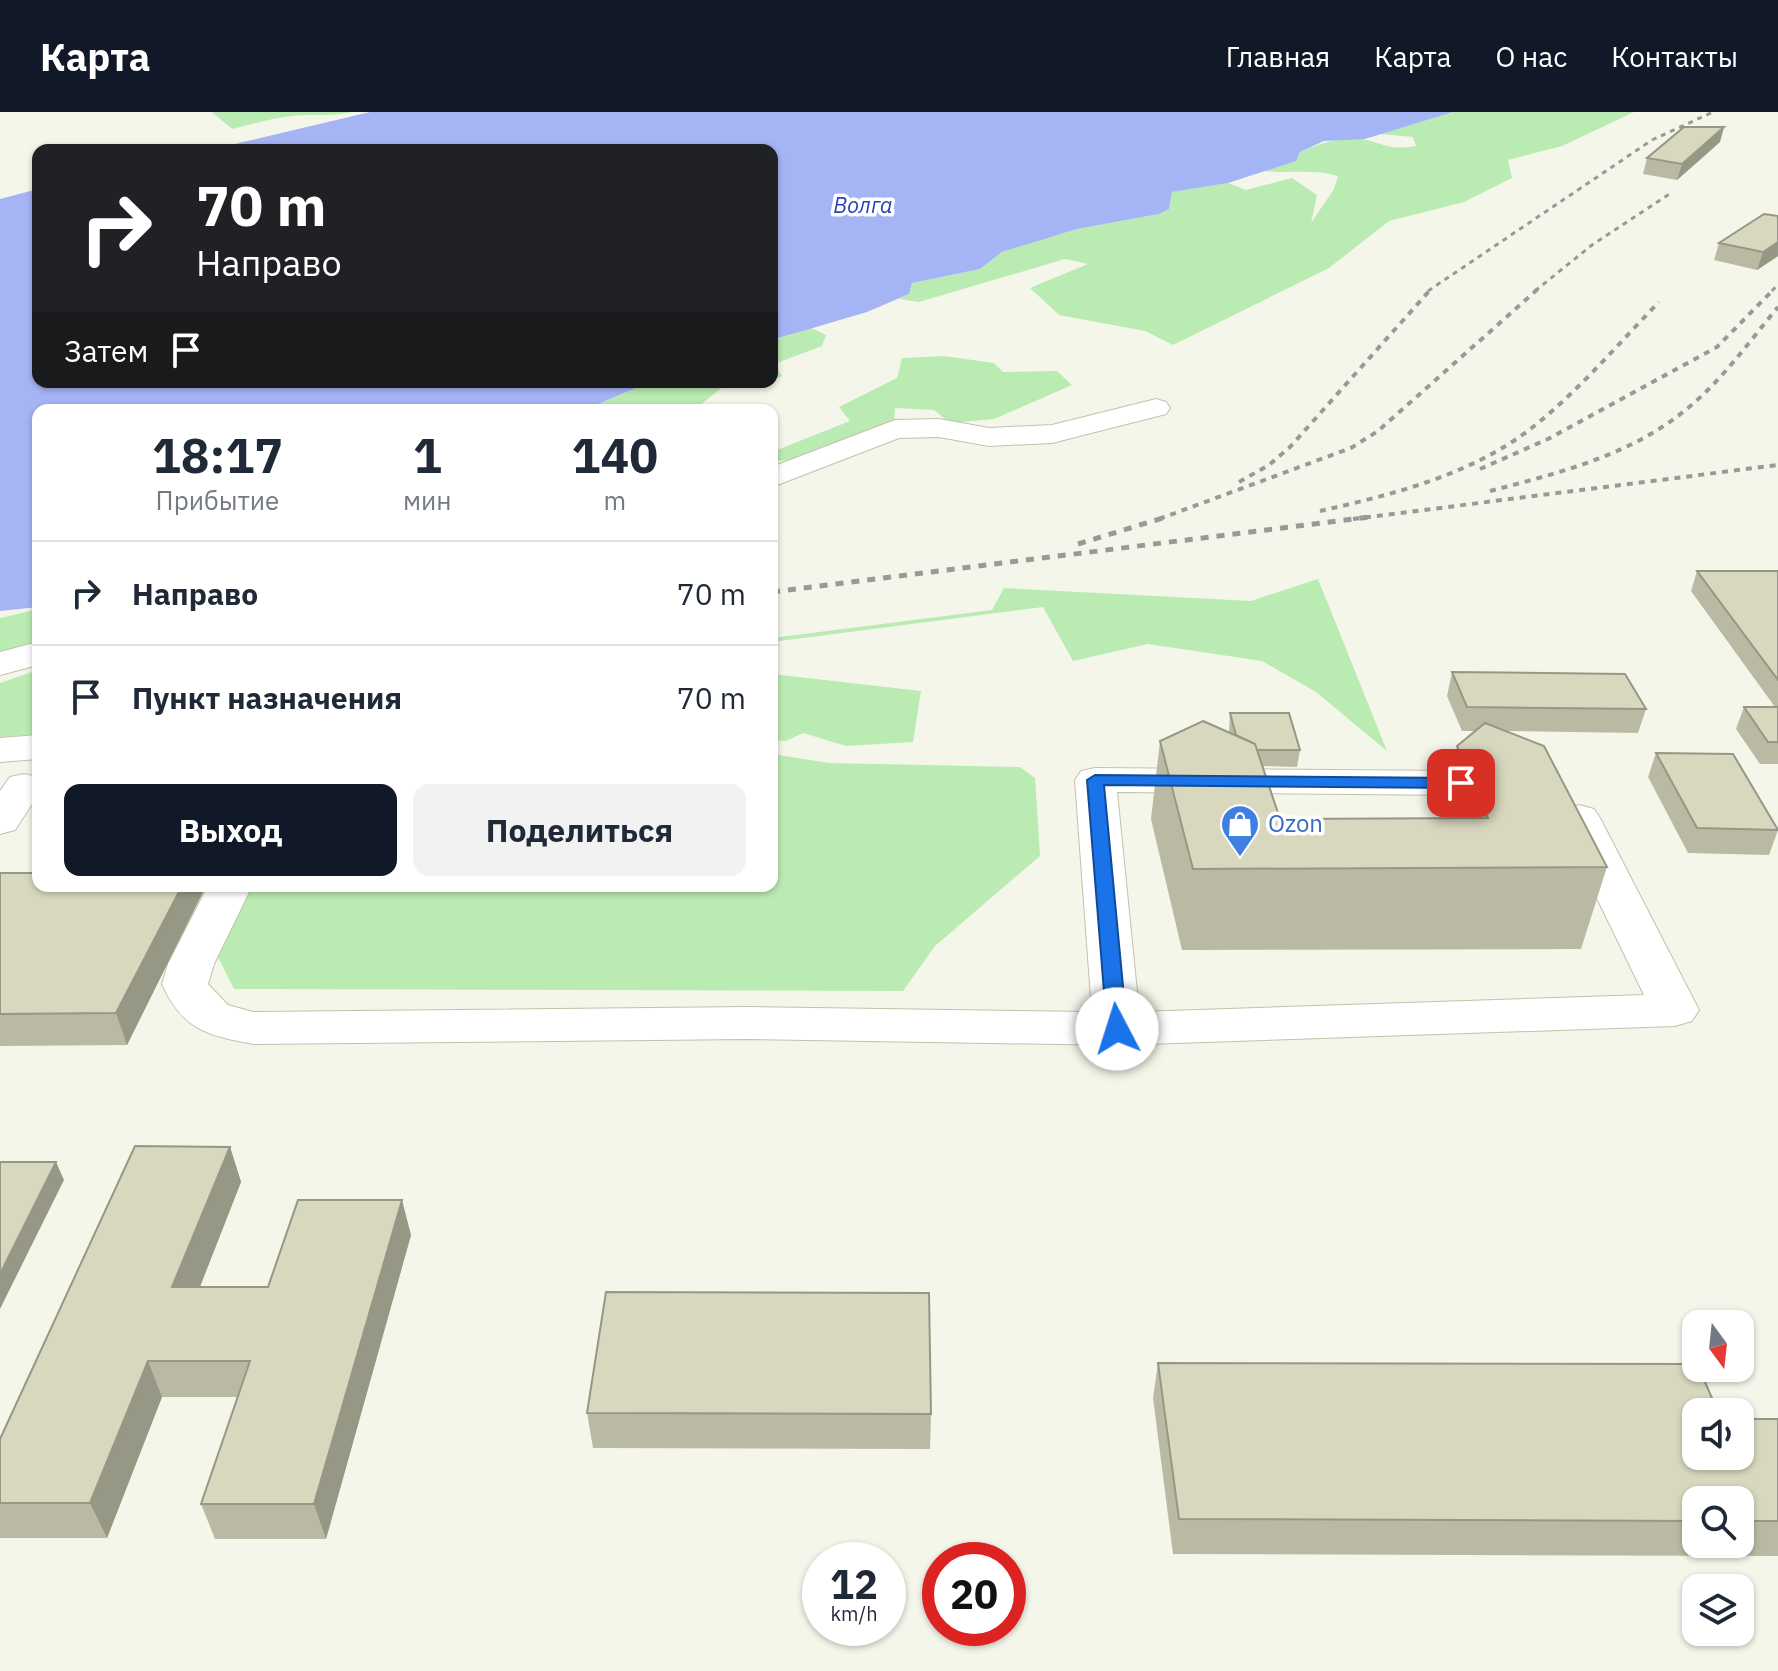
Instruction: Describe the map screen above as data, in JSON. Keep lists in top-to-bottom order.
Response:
{
  "water": ["Волга"],
  "places": {
    "shop": ["Ozon"]
  },
  "north": "bottom",
  "page": {
    "header": "Карта",
    "nav": [
      "Главная",
      "Карта",
      "О нас",
      "Контакты"
    ],
    "turn": ["70 m", "Направо"],
    "then": "Затем",
    "eta": [
      "18:17",
      "Прибытие",
      "1",
      "мин",
      "140",
      "m"
    ],
    "list": [
      {
        "name": "Направо",
        "value": "70 m"
      },
      {
        "name": "Пункт назначения",
        "value": "70 m"
      }
    ],
    "buttons": ["Выход", "Поделиться"],
    "speed": "12 km/h",
    "limit": "20"
  }
}
